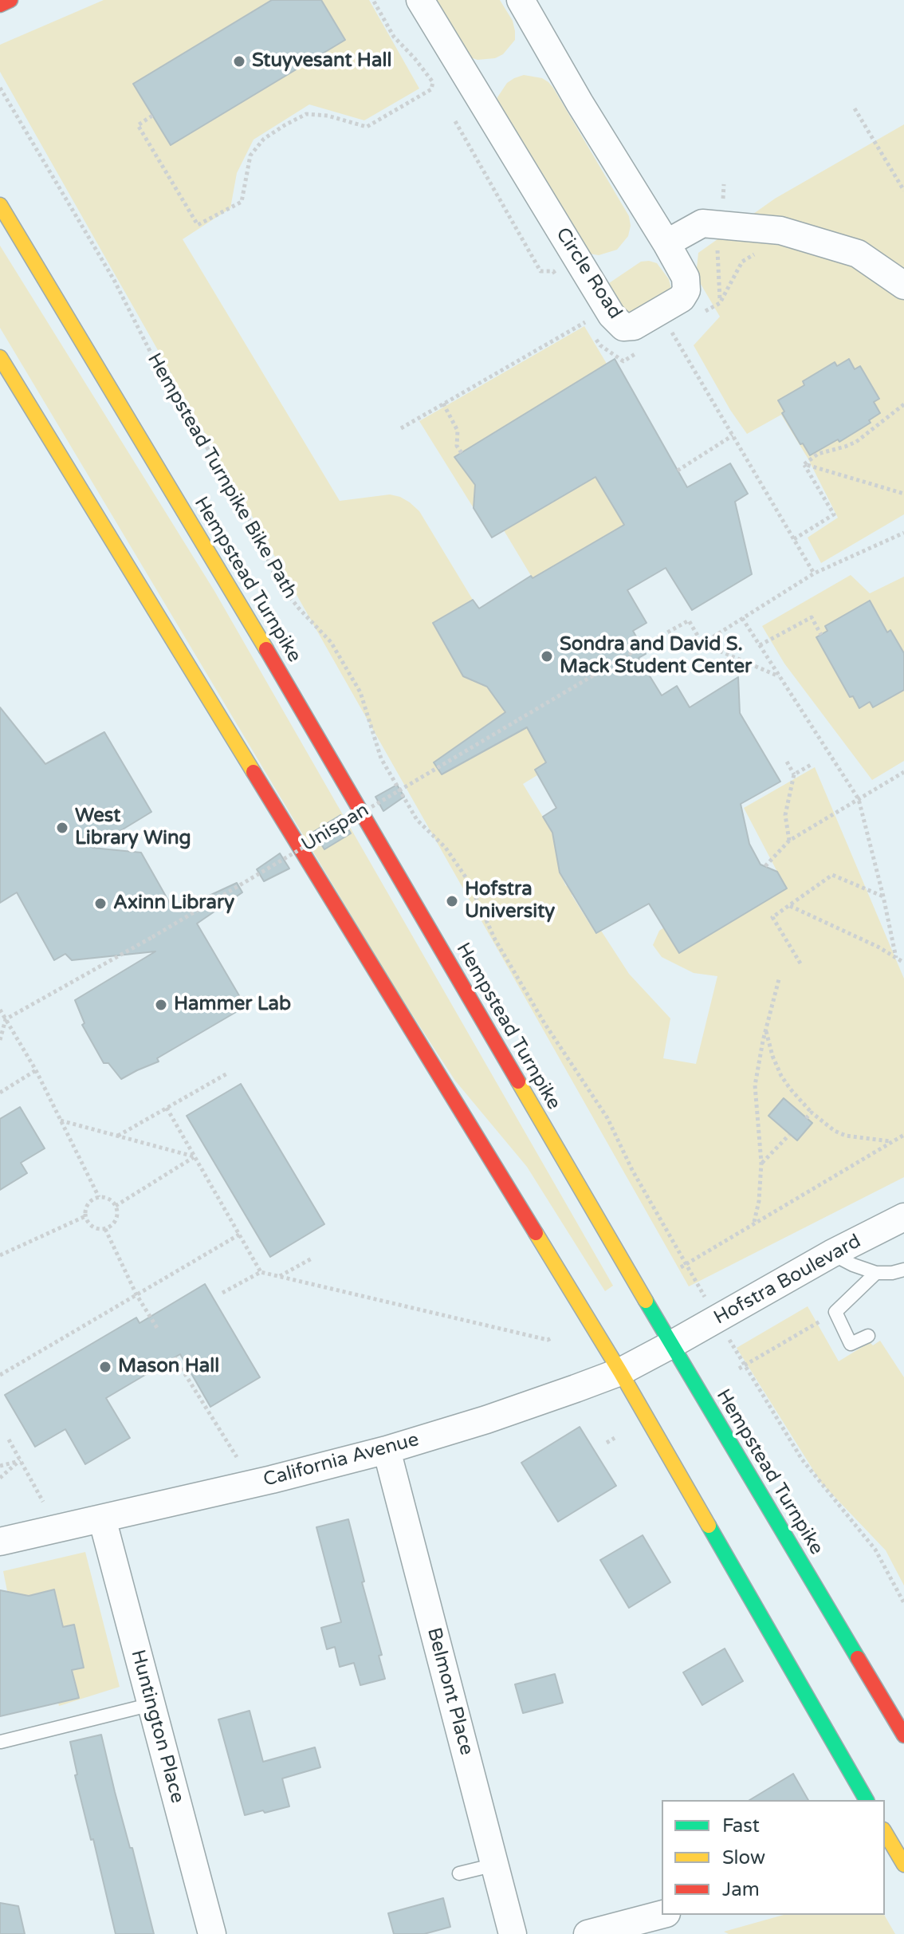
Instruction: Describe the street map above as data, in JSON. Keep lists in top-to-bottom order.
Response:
{
  "streets": {
    "main road": ["Hempstead Turnpike"],
    "street": [
      "Circle Road",
      "Hofstra Boulevard",
      "California Avenue",
      "Belmont Place",
      "Huntington Place"
    ],
    "path": ["Hempstead Turnpike Bike Path", "Unispan"]
  },
  "crossings": [
    ["Hempstead Turnpike", "Hofstra Boulevard"],
    ["Hempstead Turnpike", "California Avenue"],
    ["Hofstra Boulevard", "California Avenue"],
    ["California Avenue", "Belmont Place"],
    ["California Avenue", "Huntington Place"]
  ],
  "places": [
    "Stuyvesant Hall",
    "Sondra and David S. Mack Student Center",
    "West Library Wing",
    "Hofstra University",
    "Axinn Library",
    "Hammer Lab",
    "Mason Hall"
  ],
  "legend": ["Fast", "Slow", "Jam"]
}
